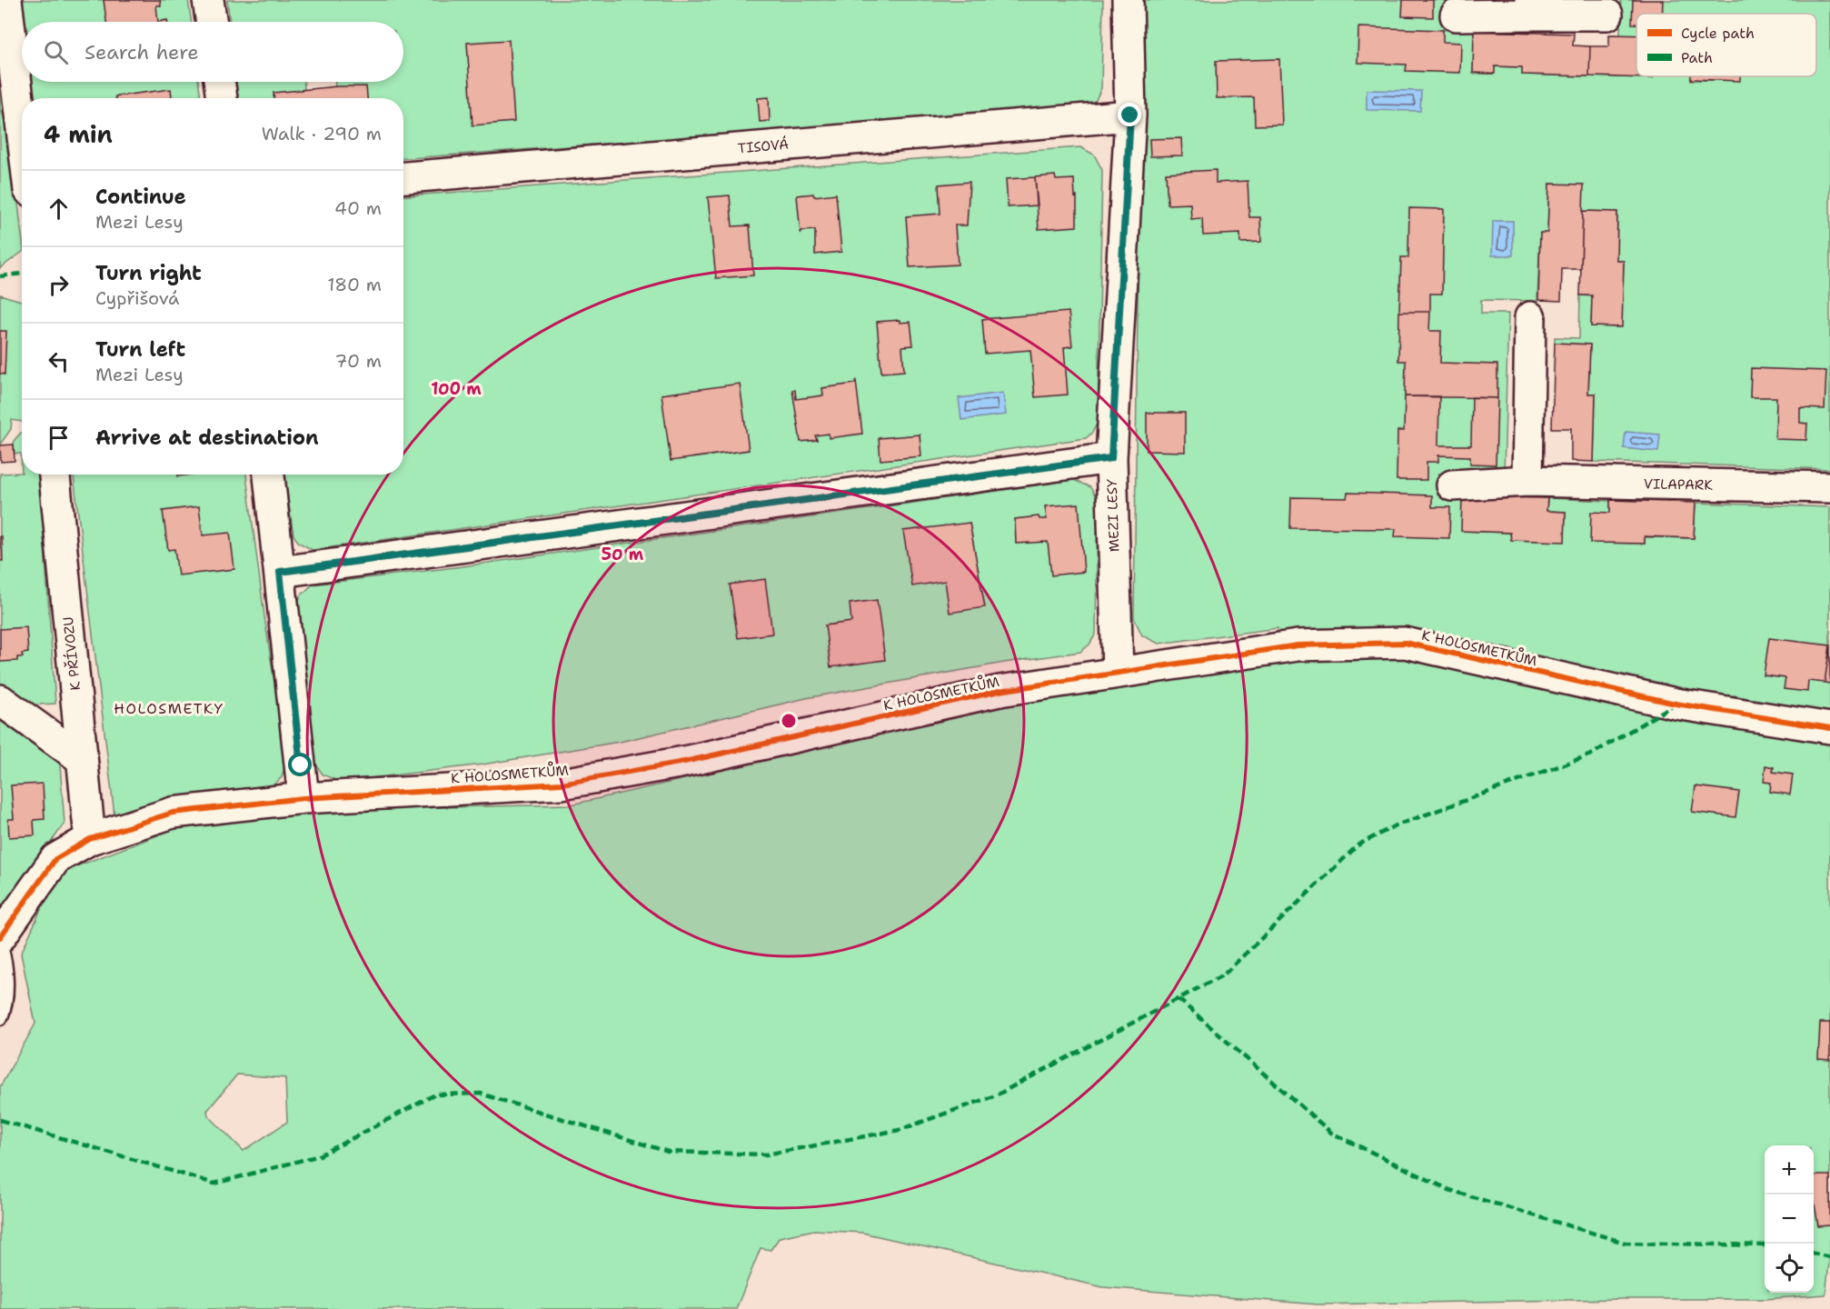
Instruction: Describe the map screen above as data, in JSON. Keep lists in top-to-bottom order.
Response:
{
  "streets": {
    "street": [
      "TISOVÁ",
      "VILAPARK",
      "MEZI LESY",
      "K HOLOSMETKŮM",
      "K PŘÍVOZU"
    ]
  },
  "crossings": [
    ["TISOVÁ", "MEZI LESY"],
    ["MEZI LESY", "K HOLOSMETKŮM"],
    ["K HOLOSMETKŮM", "K PŘÍVOZU"]
  ],
  "districts": ["HOLOSMETKY"],
  "legend": ["Cycle path", "Path"],
  "page": {
    "search": "Search here",
    "heading": ["4 min", "Walk · 290 m"],
    "list": [
      ["Continue", "Mezi Lesy", "40 m"],
      ["Turn right", "Cypřišová", "180 m"],
      ["Turn left", "Mezi Lesy", "70 m"],
      "Arrive at destination"
    ],
    "map_buttons": ["+", "−"]
  },
  "rings": ["100 m", "50 m"]
}
